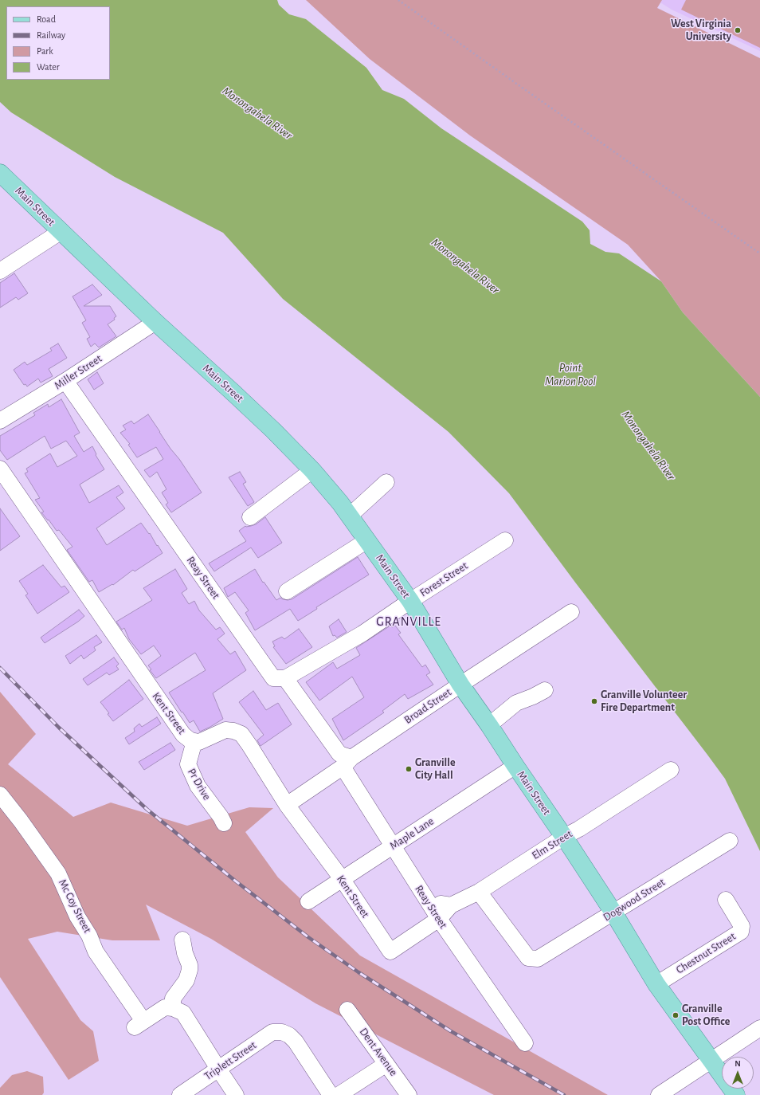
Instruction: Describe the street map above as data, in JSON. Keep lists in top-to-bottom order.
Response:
{
  "streets": {
    "main road": ["Main Street"],
    "street": [
      "Miller Street",
      "Reay Street",
      "Forest Street",
      "Broad Street",
      "Kent Street",
      "Pr Drive",
      "Maple Lane",
      "Elm Street",
      "Dogwood Street",
      "Mc Coy Street",
      "Chestnut Street",
      "Dent Avenue",
      "Triplett Street"
    ]
  },
  "crossings": [
    ["Main Street", "Miller Street"],
    ["Main Street", "Forest Street"],
    ["Main Street", "Broad Street"],
    ["Main Street", "Maple Lane"],
    ["Main Street", "Elm Street"],
    ["Main Street", "Dogwood Street"],
    ["Main Street", "Chestnut Street"],
    ["Miller Street", "Reay Street"],
    ["Reay Street", "Forest Street"],
    ["Reay Street", "Broad Street"],
    ["Reay Street", "Kent Street"],
    ["Reay Street", "Maple Lane"],
    ["Broad Street", "Kent Street"],
    ["Kent Street", "Pr Drive"],
    ["Kent Street", "Maple Lane"],
    ["Elm Street", "Dogwood Street"]
  ],
  "districts": ["GRANVILLE"],
  "water": ["Monongahela River", "Point Marion Pool"],
  "places": [
    "West Virginia University",
    "Granville Volunteer Fire Department",
    "Granville City Hall",
    "Granville Post Office"
  ],
  "legend": [
    "Road",
    "Railway",
    "Park",
    "Water"
  ],
  "north": "top"
}
